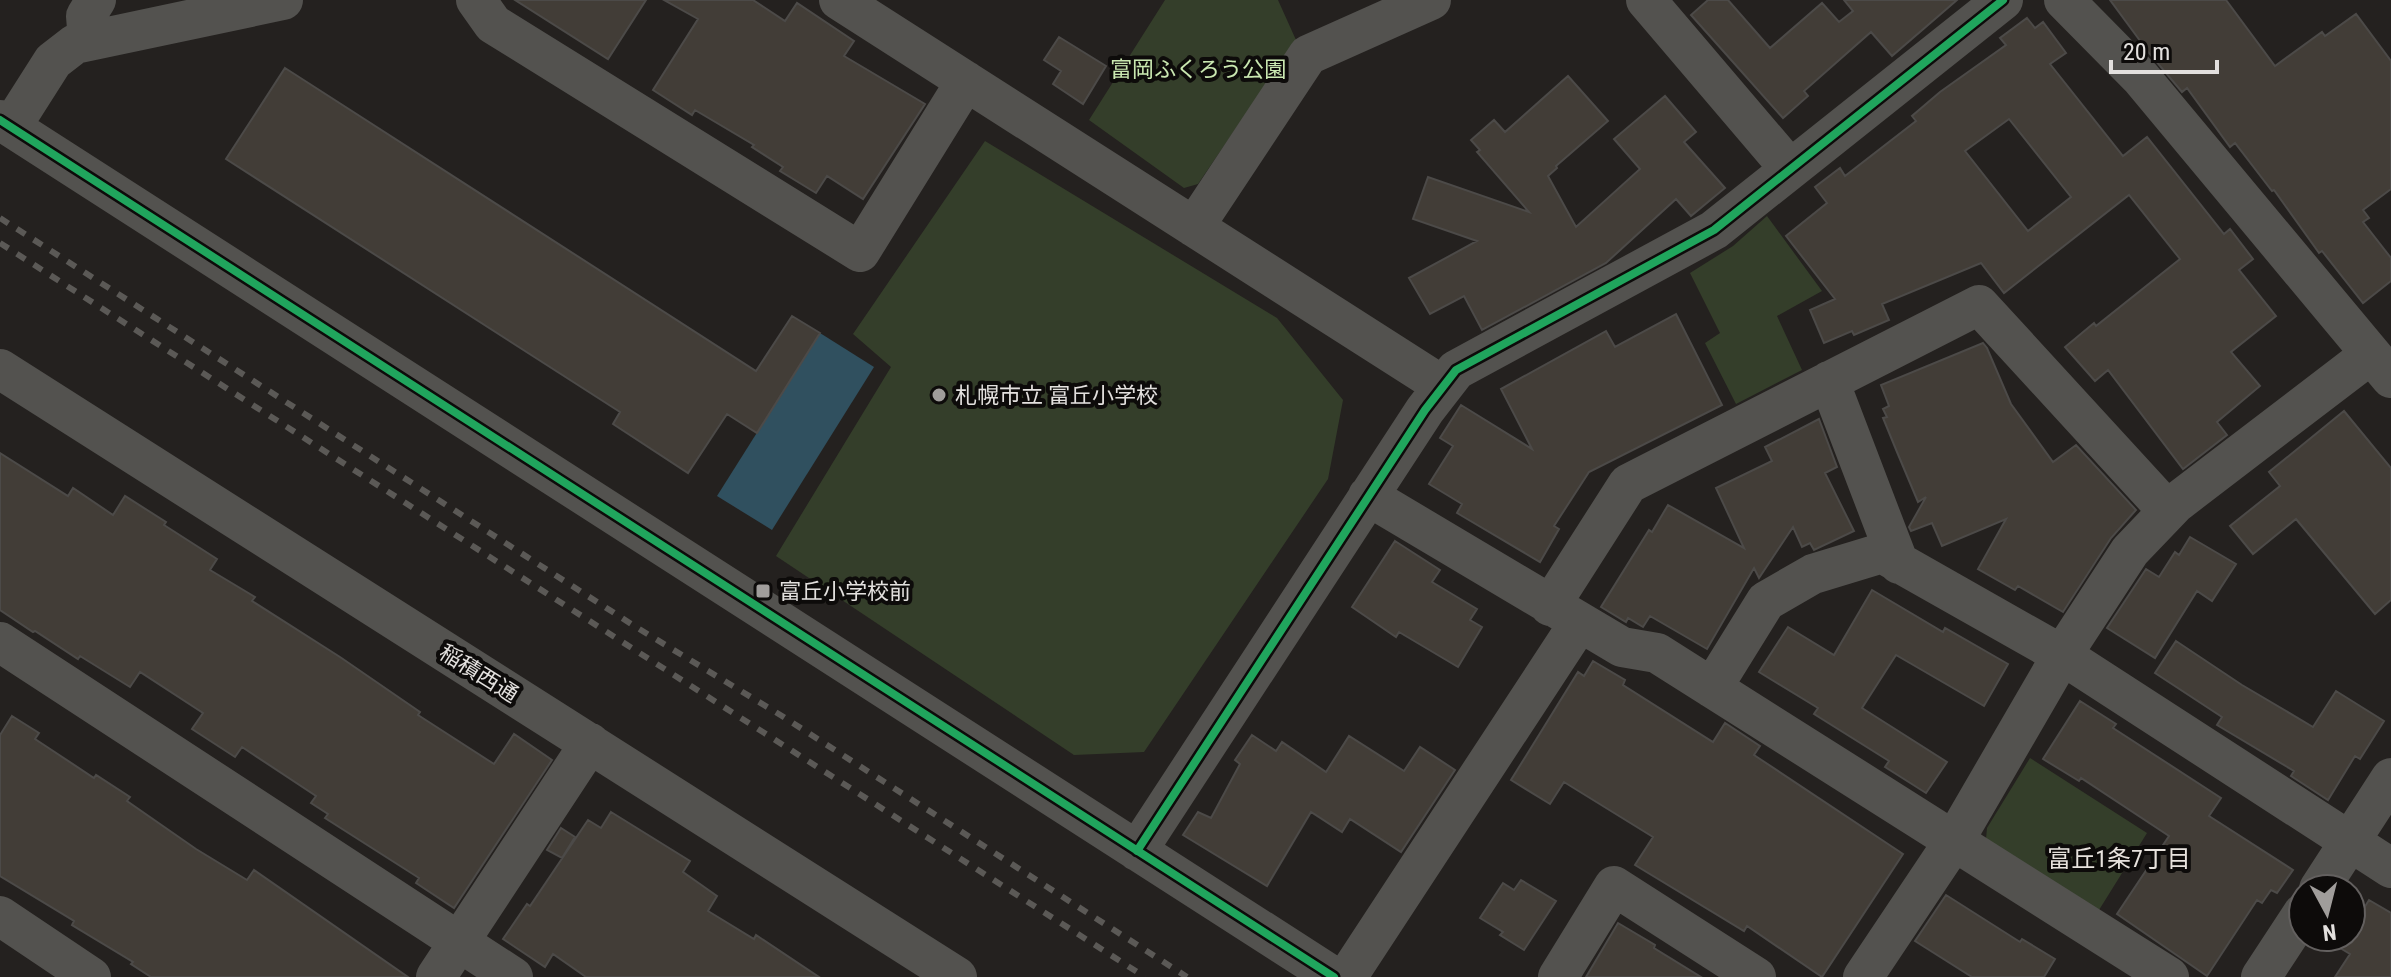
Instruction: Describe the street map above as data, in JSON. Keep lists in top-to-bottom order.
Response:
{
  "streets": {
    "street": ["稲積西通"]
  },
  "districts": ["富丘1条7丁目"],
  "parks": ["富岡ふくろう公園"],
  "places": {
    "other": ["札幌市立 富丘小学校"],
    "transit": ["富丘小学校前"]
  },
  "scale_bar": "20 m",
  "north": "bottom"
}
